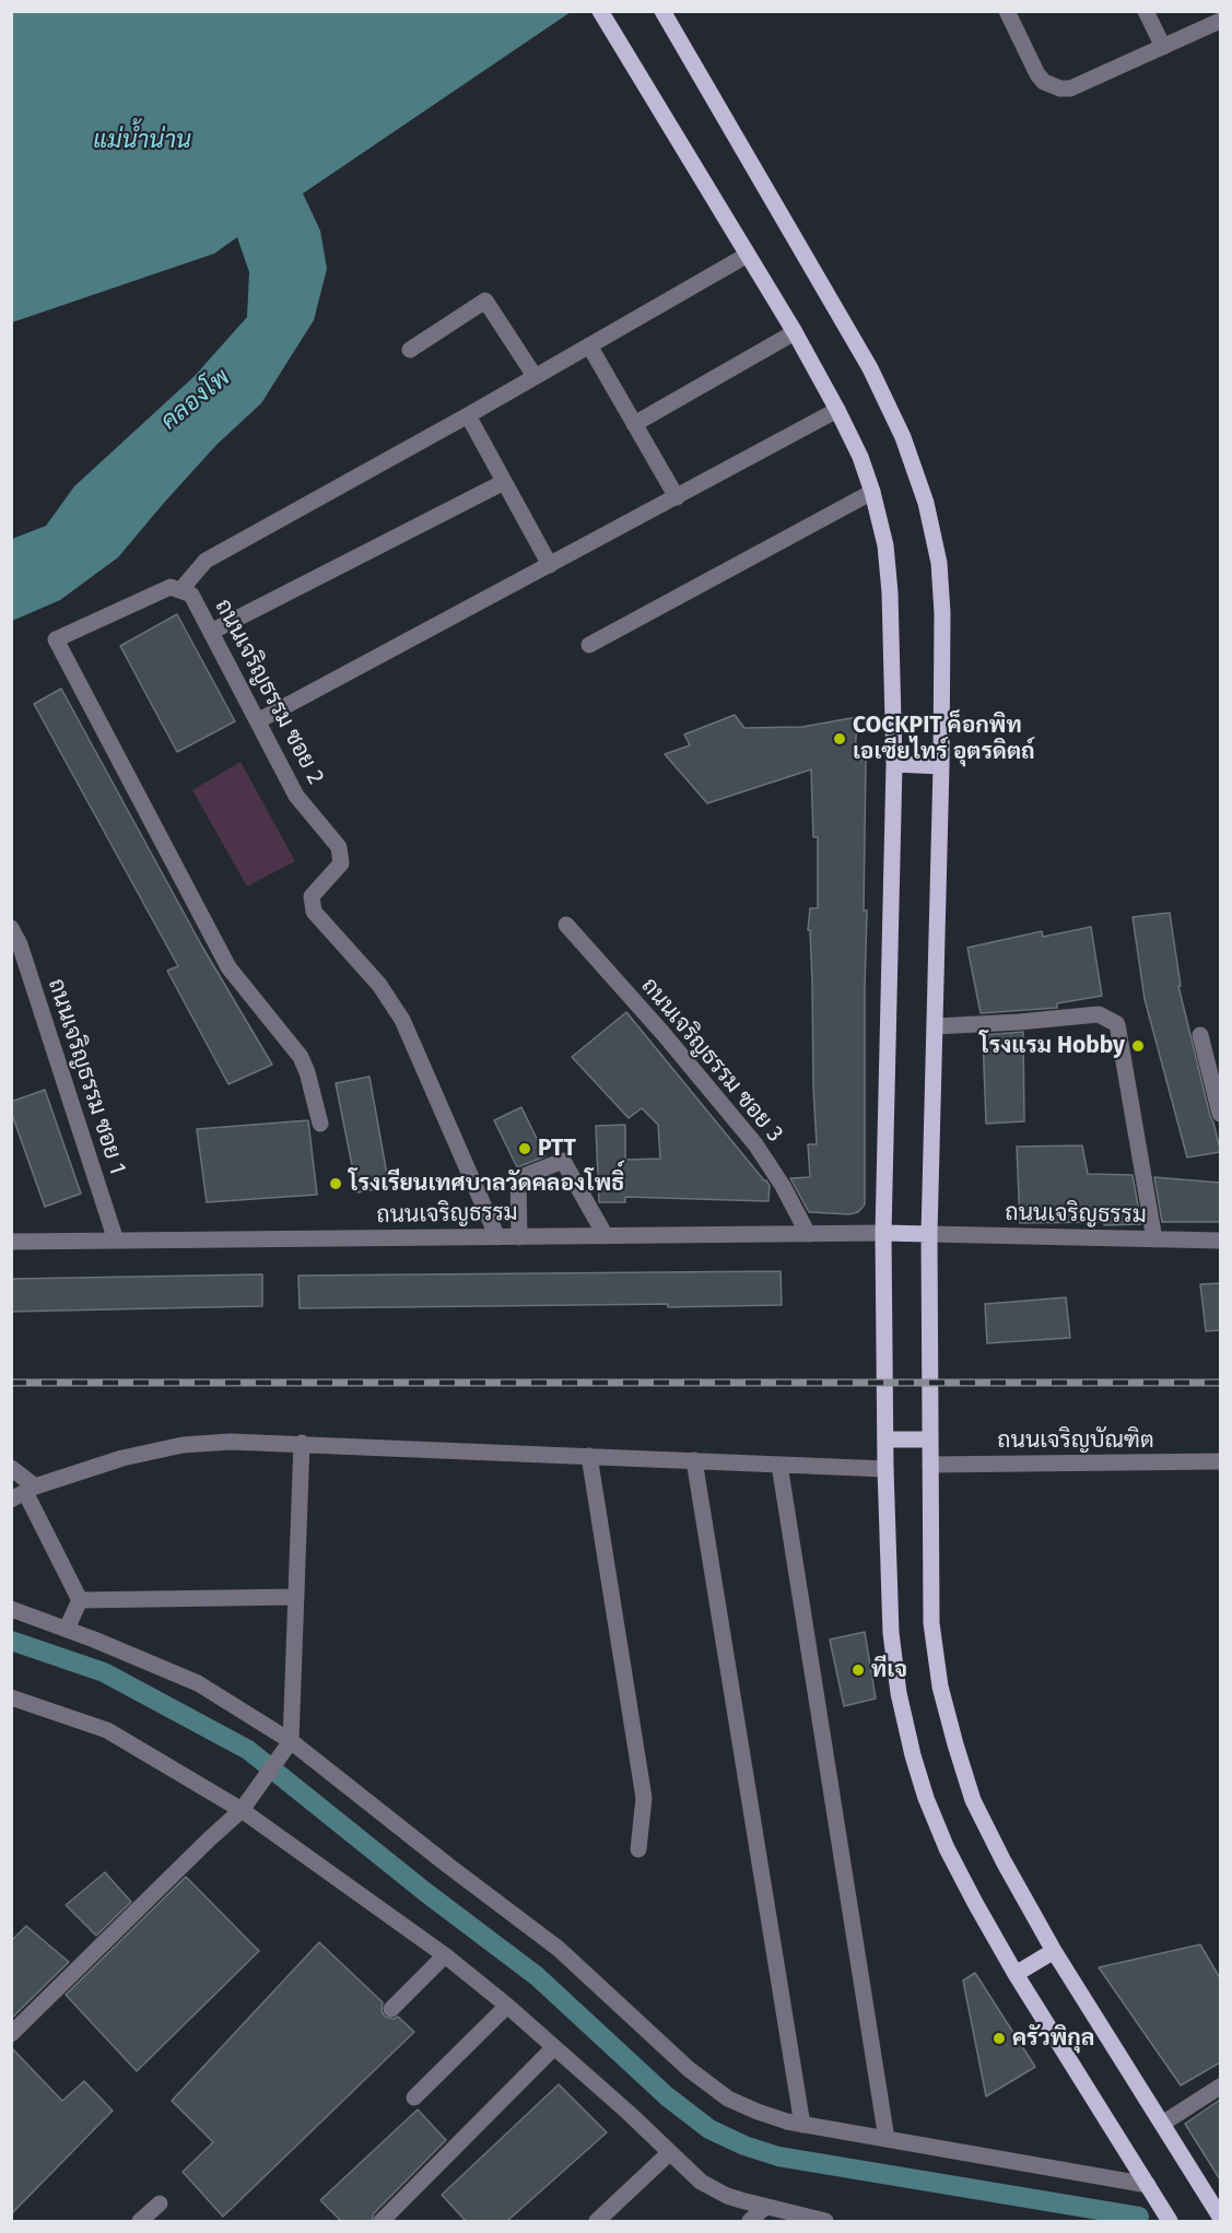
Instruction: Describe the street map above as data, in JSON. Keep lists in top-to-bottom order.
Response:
{
  "streets": {
    "street": [
      "ถนนเจริญธรรม ซอย 2",
      "ถนนเจริญธรรม ซอย 3",
      "ถนนเจริญธรรม ซอย 1",
      "ถนนเจริญธรรม",
      "ถนนเจริญบัณฑิต"
    ]
  },
  "crossings": [
    ["ถนนเจริญธรรม ซอย 2", "ถนนเจริญธรรม"],
    ["ถนนเจริญธรรม ซอย 3", "ถนนเจริญธรรม"],
    ["ถนนเจริญธรรม ซอย 1", "ถนนเจริญธรรม"]
  ],
  "water": ["แม่น้ำน่าน", "คลองโพ"],
  "places": [
    "COCKPIT ค็อกพิท เอเซียไทร์ อุตรดิตถ์",
    "โรงแรม Hobby",
    "PTT",
    "โรงเรียนเทศบาลวัดคลองโพธิ์",
    "ทีเจ",
    "ครัวพิกุล"
  ]
}
